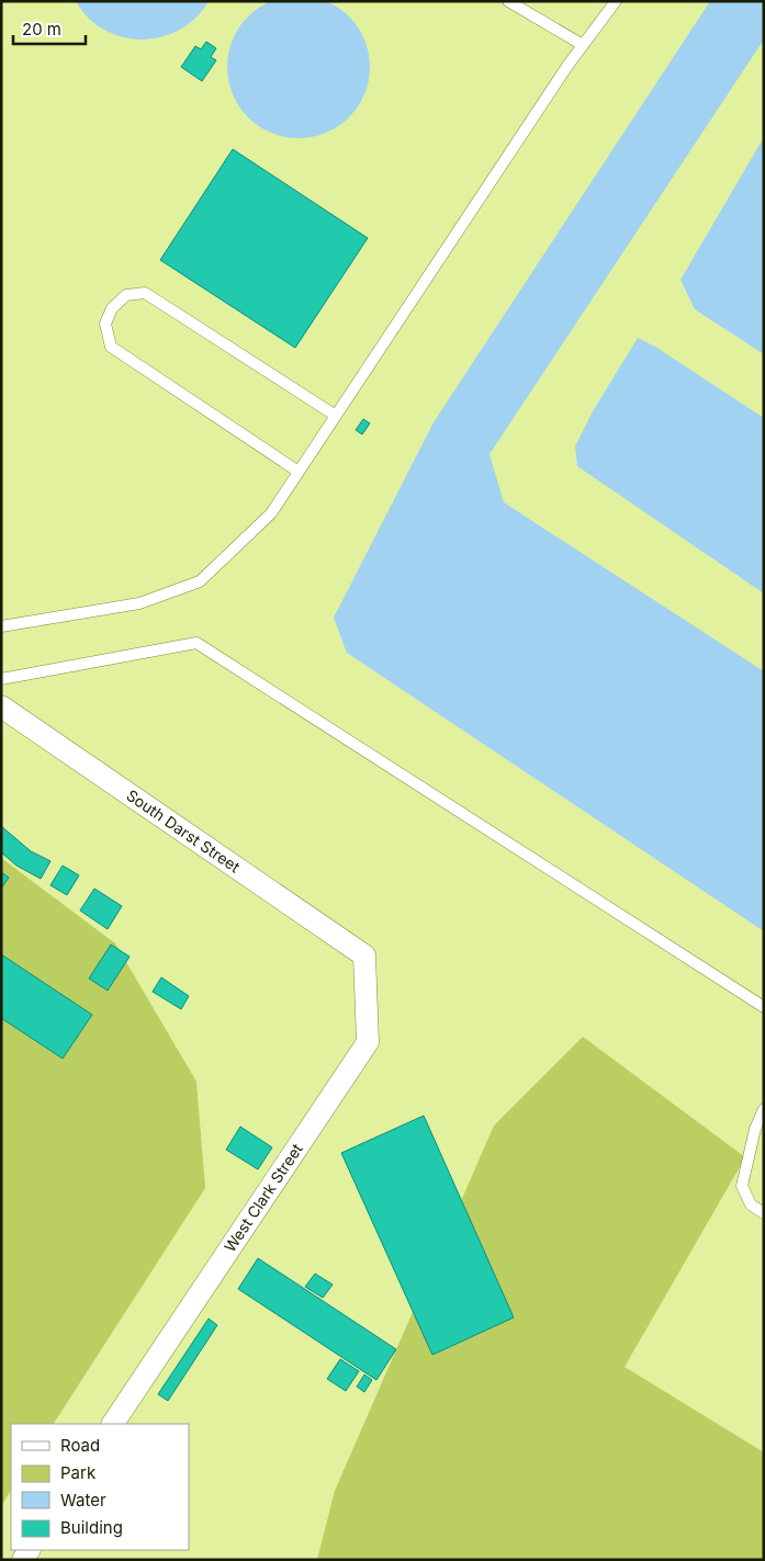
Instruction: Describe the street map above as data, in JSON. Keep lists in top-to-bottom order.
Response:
{
  "streets": {
    "street": ["South Darst Street", "West Clark Street"]
  },
  "crossings": [
    ["South Darst Street", "West Clark Street"]
  ],
  "legend": [
    "Road",
    "Park",
    "Water",
    "Building"
  ],
  "scale_bar": "20 m"
}
